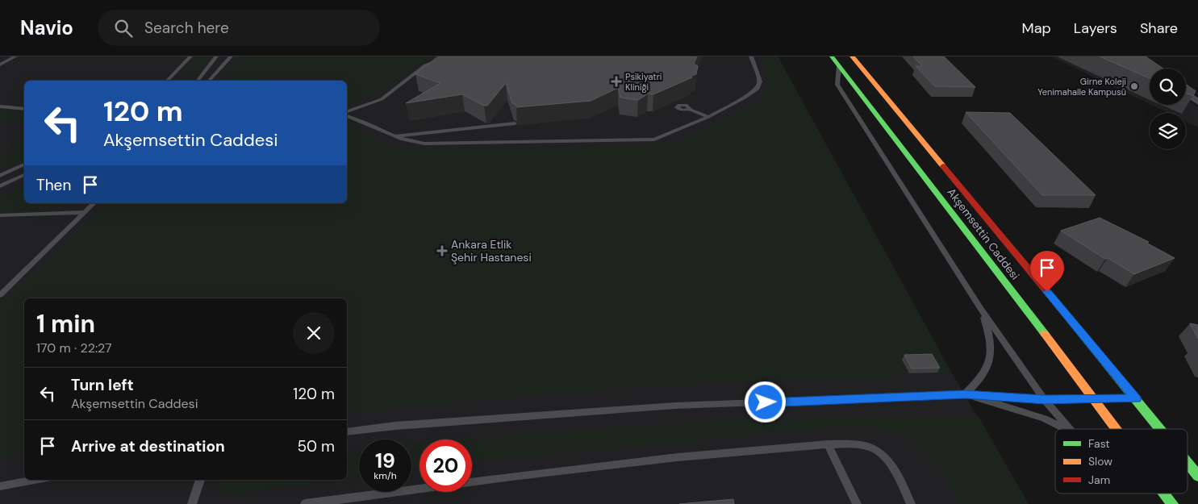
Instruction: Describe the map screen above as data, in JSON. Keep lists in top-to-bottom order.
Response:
{
  "streets": {
    "main road": ["Akşemsettin Caddesi"]
  },
  "places": {
    "health": ["Psikiyatri Kliniği", "Ankara Etlik Şehir Hastanesi"],
    "other": ["Girne Koleji Yenimahalle Kampusü"]
  },
  "legend": ["Fast", "Slow", "Jam"],
  "page": {
    "header": "Navio",
    "search": "Search here",
    "nav": ["Map", "Layers", "Share"],
    "turn": ["120 m", "Akşemsettin Caddesi"],
    "then": "Then",
    "heading": ["1 min", "170 m · 22:27"],
    "list": [
      {
        "name": "Turn left",
        "note": "Akşemsettin Caddesi",
        "value": "120 m"
      },
      {
        "name": "Arrive at destination",
        "value": "50 m"
      }
    ],
    "speed": "19 km/h",
    "limit": "20"
  }
}
